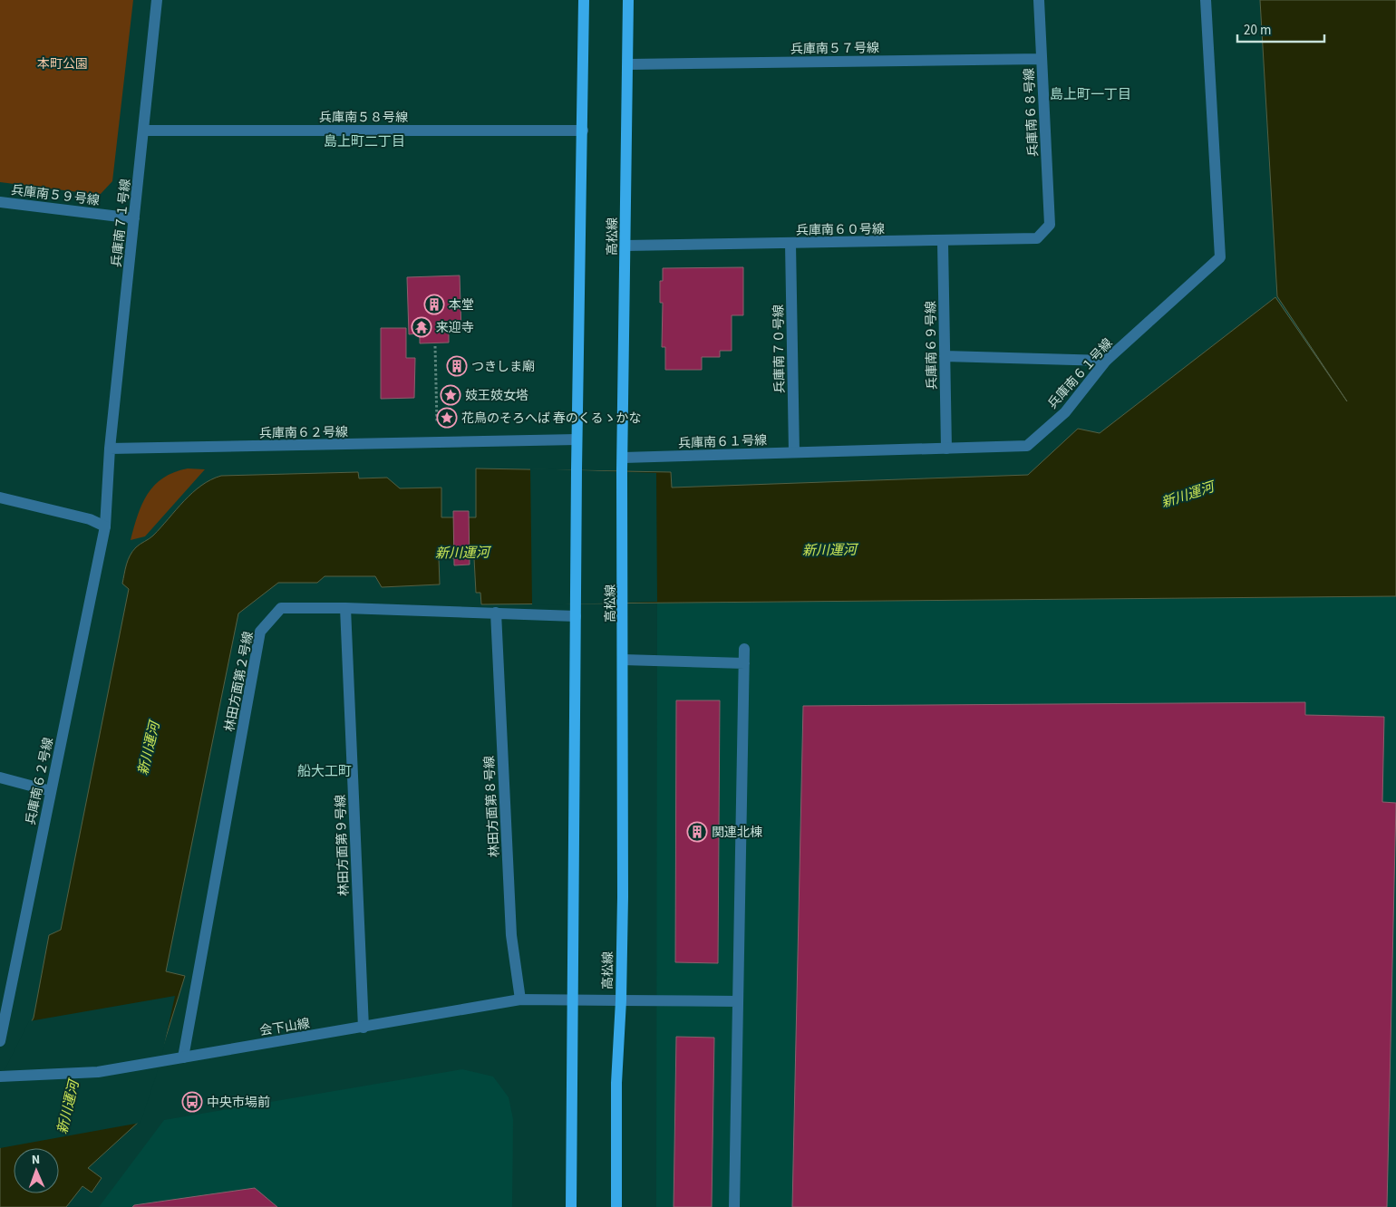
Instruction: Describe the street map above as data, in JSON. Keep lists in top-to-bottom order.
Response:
{
  "streets": {
    "main road": ["高松線"],
    "street": [
      "兵庫南５７号線",
      "兵庫南６８号線",
      "兵庫南５８号線",
      "兵庫南５９号線",
      "兵庫南７１号線",
      "兵庫南６０号線",
      "兵庫南６９号線",
      "兵庫南７０号線",
      "兵庫南６１号線",
      "兵庫南６２号線",
      "林田方面第２号線",
      "林田方面第８号線",
      "林田方面第９号線",
      "会下山線"
    ]
  },
  "crossings": [
    ["兵庫南５７号線", "兵庫南６８号線"],
    ["兵庫南５７号線", "高松線"],
    ["兵庫南６８号線", "兵庫南６０号線"],
    ["兵庫南５８号線", "兵庫南７１号線"],
    ["兵庫南５９号線", "兵庫南７１号線"],
    ["兵庫南７１号線", "兵庫南６２号線"],
    ["兵庫南６０号線", "高松線"],
    ["兵庫南６０号線", "兵庫南６９号線"],
    ["兵庫南６０号線", "兵庫南７０号線"],
    ["高松線", "兵庫南６１号線"],
    ["高松線", "会下山線"],
    ["兵庫南６９号線", "兵庫南６１号線"],
    ["兵庫南７０号線", "兵庫南６１号線"],
    ["林田方面第２号線", "林田方面第８号線"],
    ["林田方面第２号線", "林田方面第９号線"],
    ["林田方面第２号線", "会下山線"],
    ["林田方面第８号線", "会下山線"],
    ["林田方面第９号線", "会下山線"]
  ],
  "districts": ["島上町一丁目", "島上町二丁目", "船大工町"],
  "water": ["新川運河"],
  "parks": ["本町公園"],
  "places": {
    "building": ["本堂", "つきしま廟", "関連北棟"],
    "temple": ["来迎寺"],
    "place": ["妓王妓女塔", "花鳥のそろへば 春のくるゝかな"],
    "bus stop": ["中央市場前"]
  },
  "scale_bar": "20 m",
  "north": "top"
}
